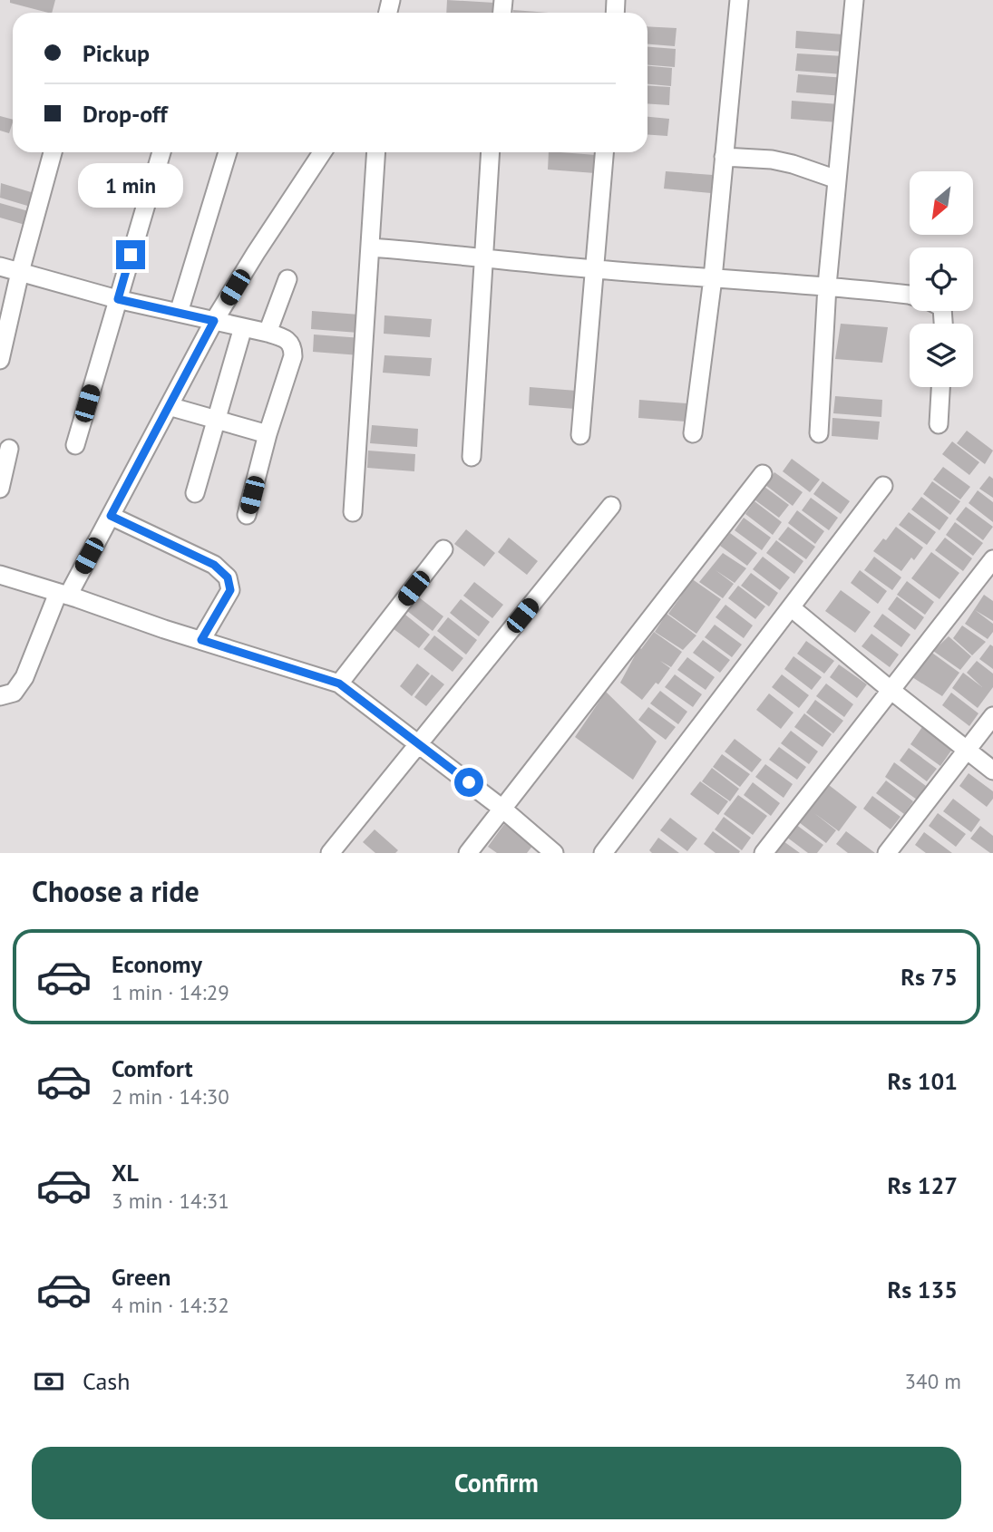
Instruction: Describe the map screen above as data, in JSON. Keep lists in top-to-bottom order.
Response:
{
  "north": "bottom left",
  "page": {
    "banner": ["Pickup", "Drop-off"],
    "bubble": "1 min",
    "heading": "Choose a ride",
    "list": [
      {
        "name": "Economy",
        "note": "1 min · 14:29",
        "value": "Rs 75"
      },
      {
        "name": "Comfort",
        "note": "2 min · 14:30",
        "value": "Rs 101"
      },
      {
        "name": "XL",
        "note": "3 min · 14:31",
        "value": "Rs 127"
      },
      {
        "name": "Green",
        "note": "4 min · 14:32",
        "value": "Rs 135"
      }
    ],
    "pay": ["Cash", "340 m"],
    "buttons": "Confirm"
  }
}
